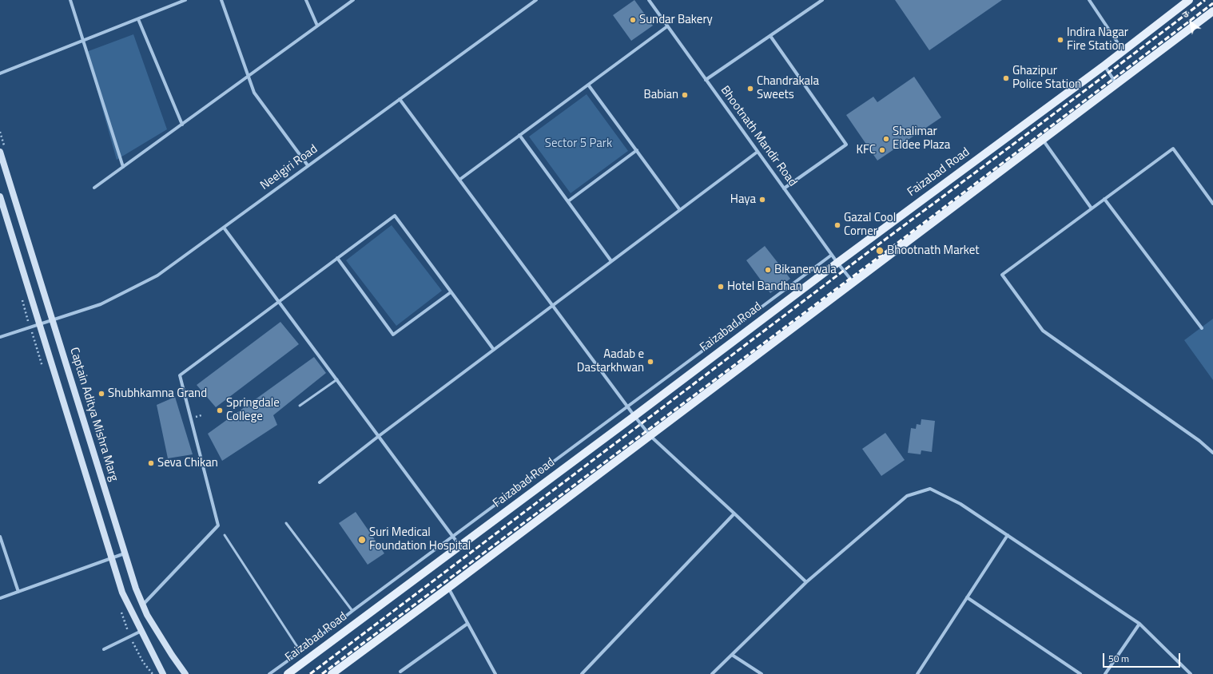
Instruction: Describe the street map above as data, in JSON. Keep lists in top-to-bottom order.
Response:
{
  "streets": {
    "main road": ["Faizabad Road"],
    "street": ["Bhootnath Mandir Road", "Neelgiri Road", "Captain Aditya Mishra Marg"]
  },
  "crossings": [
    ["Bhootnath Mandir Road", "Faizabad Road"],
    ["Neelgiri Road", "Captain Aditya Mishra Marg"]
  ],
  "parks": ["Sector 5 Park"],
  "places": [
    "Sundar Bakery",
    "Indira Nagar Fire Station",
    "Ghazipur Police Station",
    "Chandrakala Sweets",
    "Babian",
    "Shalimar Eldee Plaza",
    "KFC",
    "Haya",
    "Gazal Cool Corner",
    "Bhootnath Market",
    "Bikanerwala",
    "Hotel Bandhan",
    "Aadab e Dastarkhwan",
    "Shubhkamna Grand",
    "Springdale College",
    "Seva Chikan",
    "Suri Medical Foundation Hospital"
  ],
  "scale_bar": "50 m",
  "north": "top left"
}
